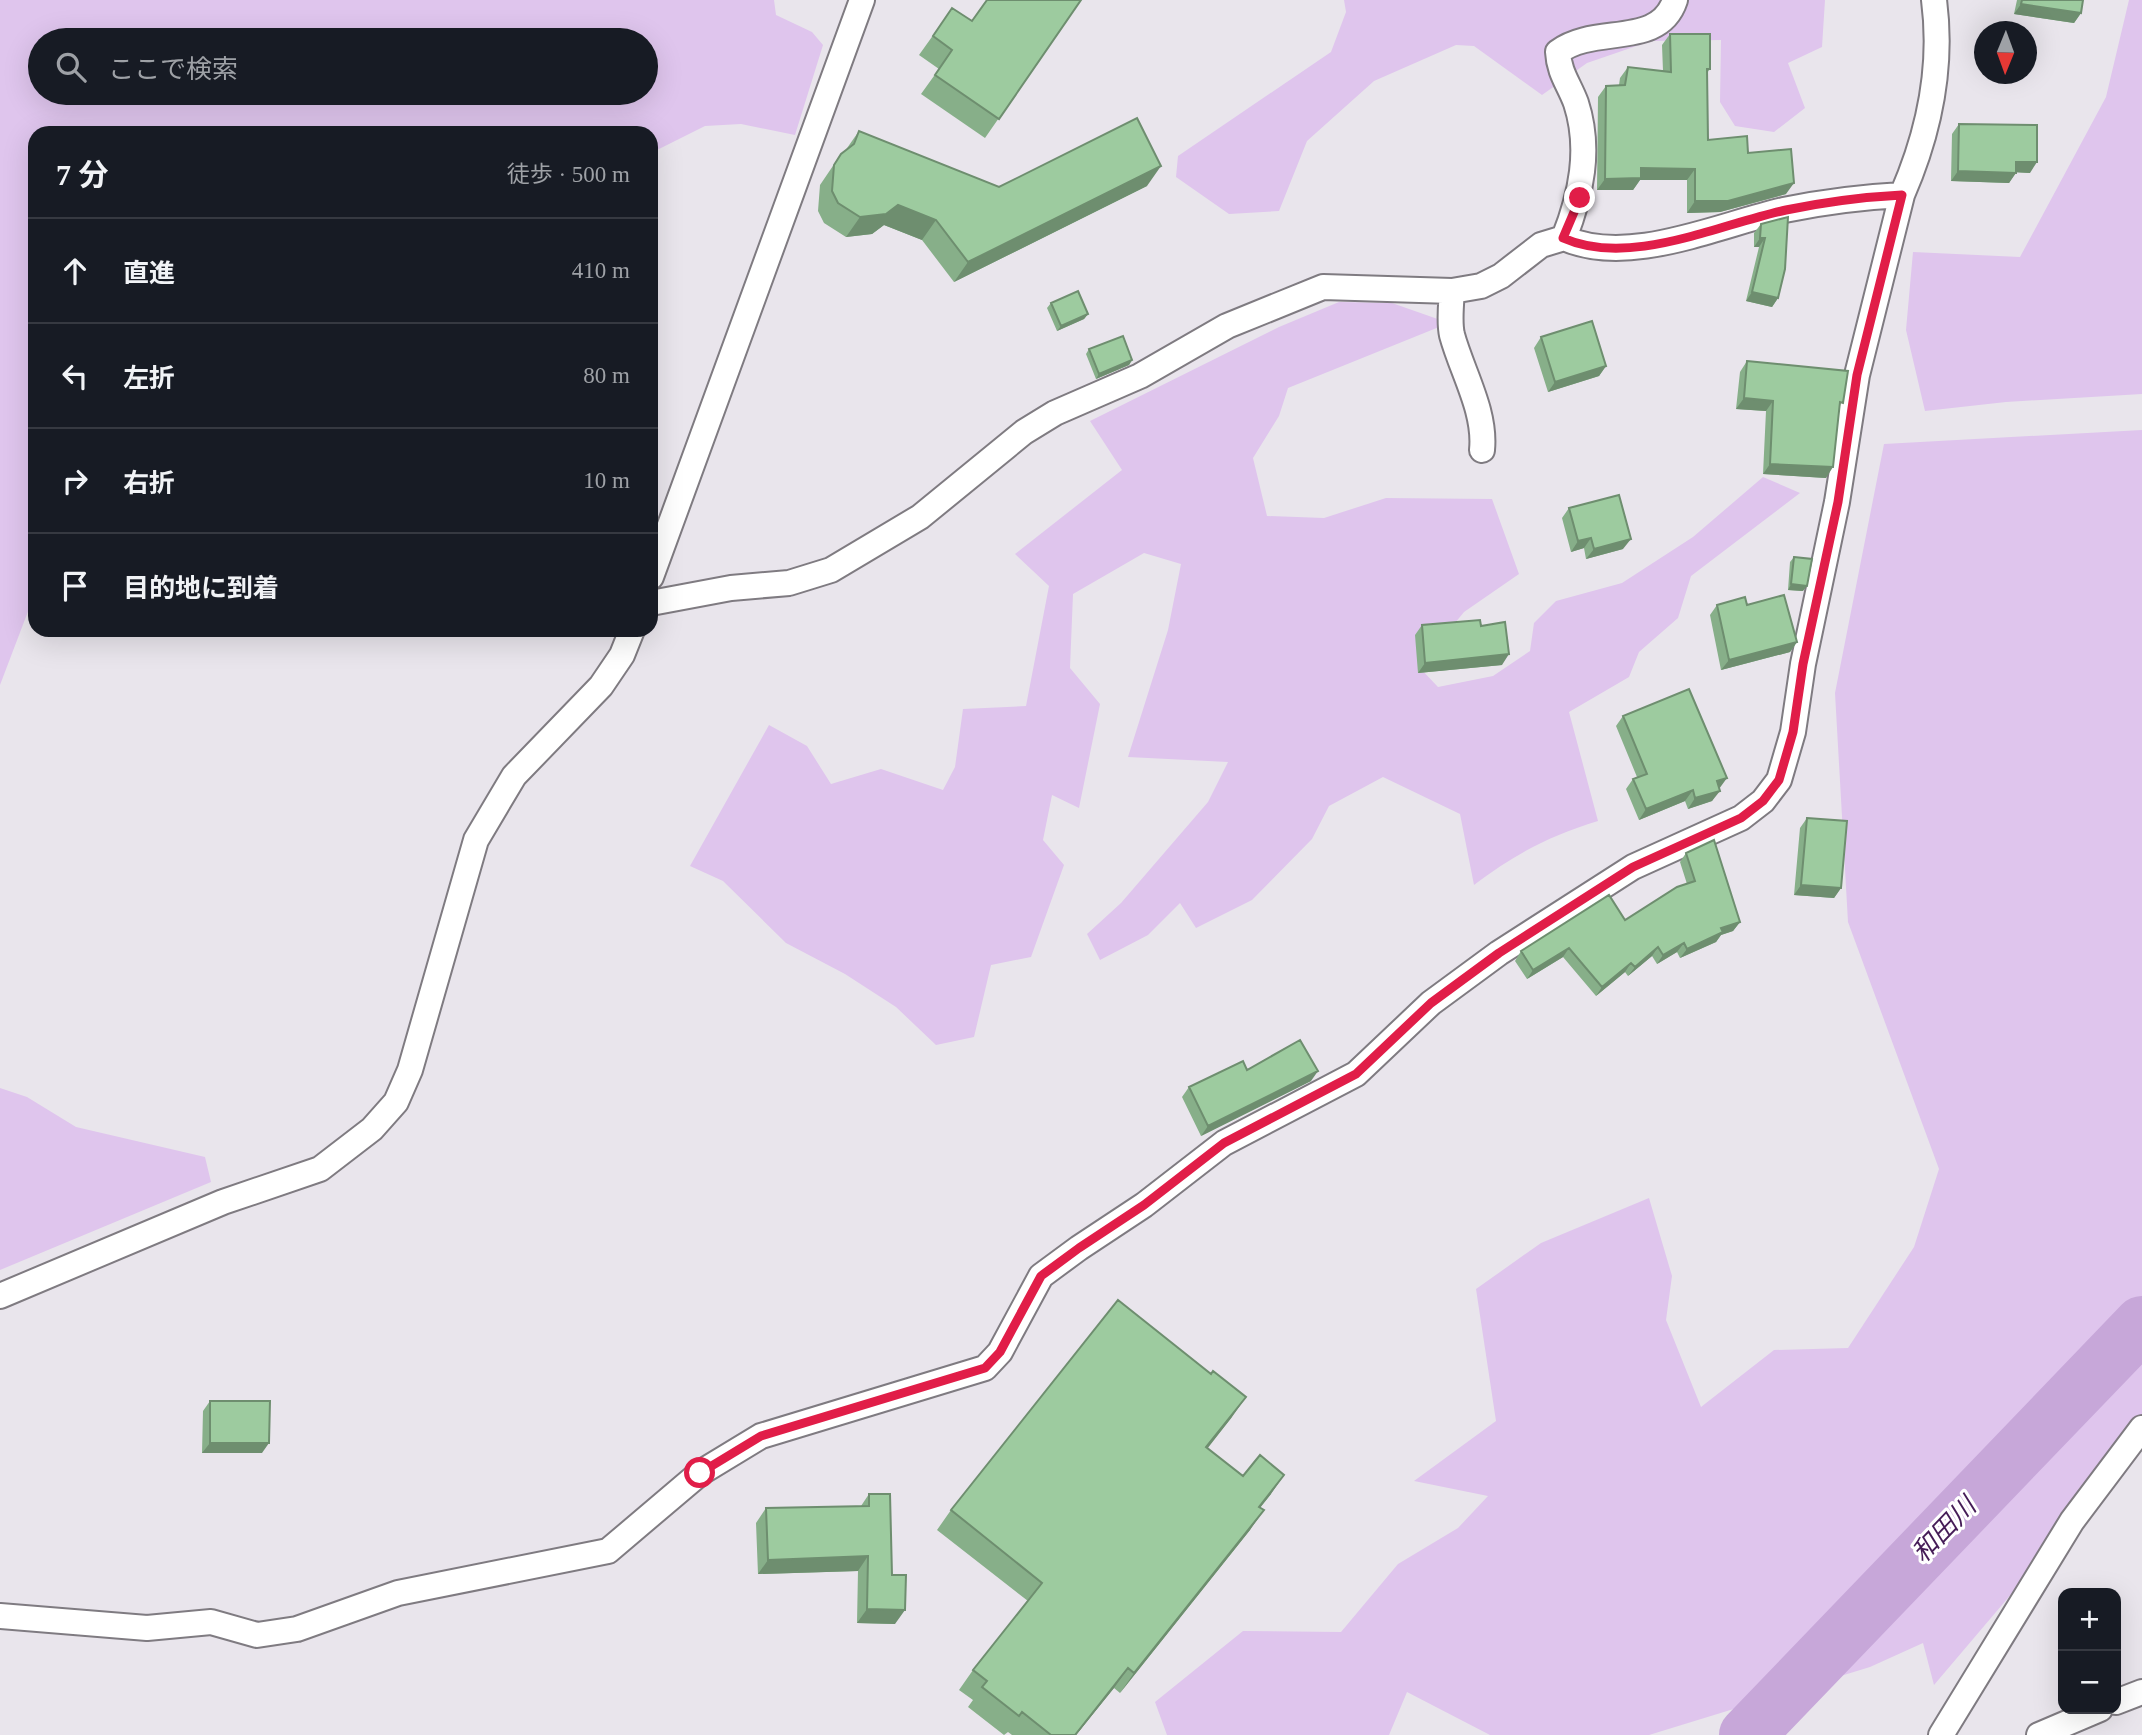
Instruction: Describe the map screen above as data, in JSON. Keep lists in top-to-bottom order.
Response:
{
  "water": ["和田川"],
  "north": "bottom",
  "page": {
    "search": "ここで検索",
    "heading": ["7 分", "徒歩 · 500 m"],
    "list": [
      ["直進", "410 m"],
      ["左折", "80 m"],
      ["右折", "10 m"],
      "目的地に到着"
    ],
    "map_buttons": ["+", "−"]
  }
}
